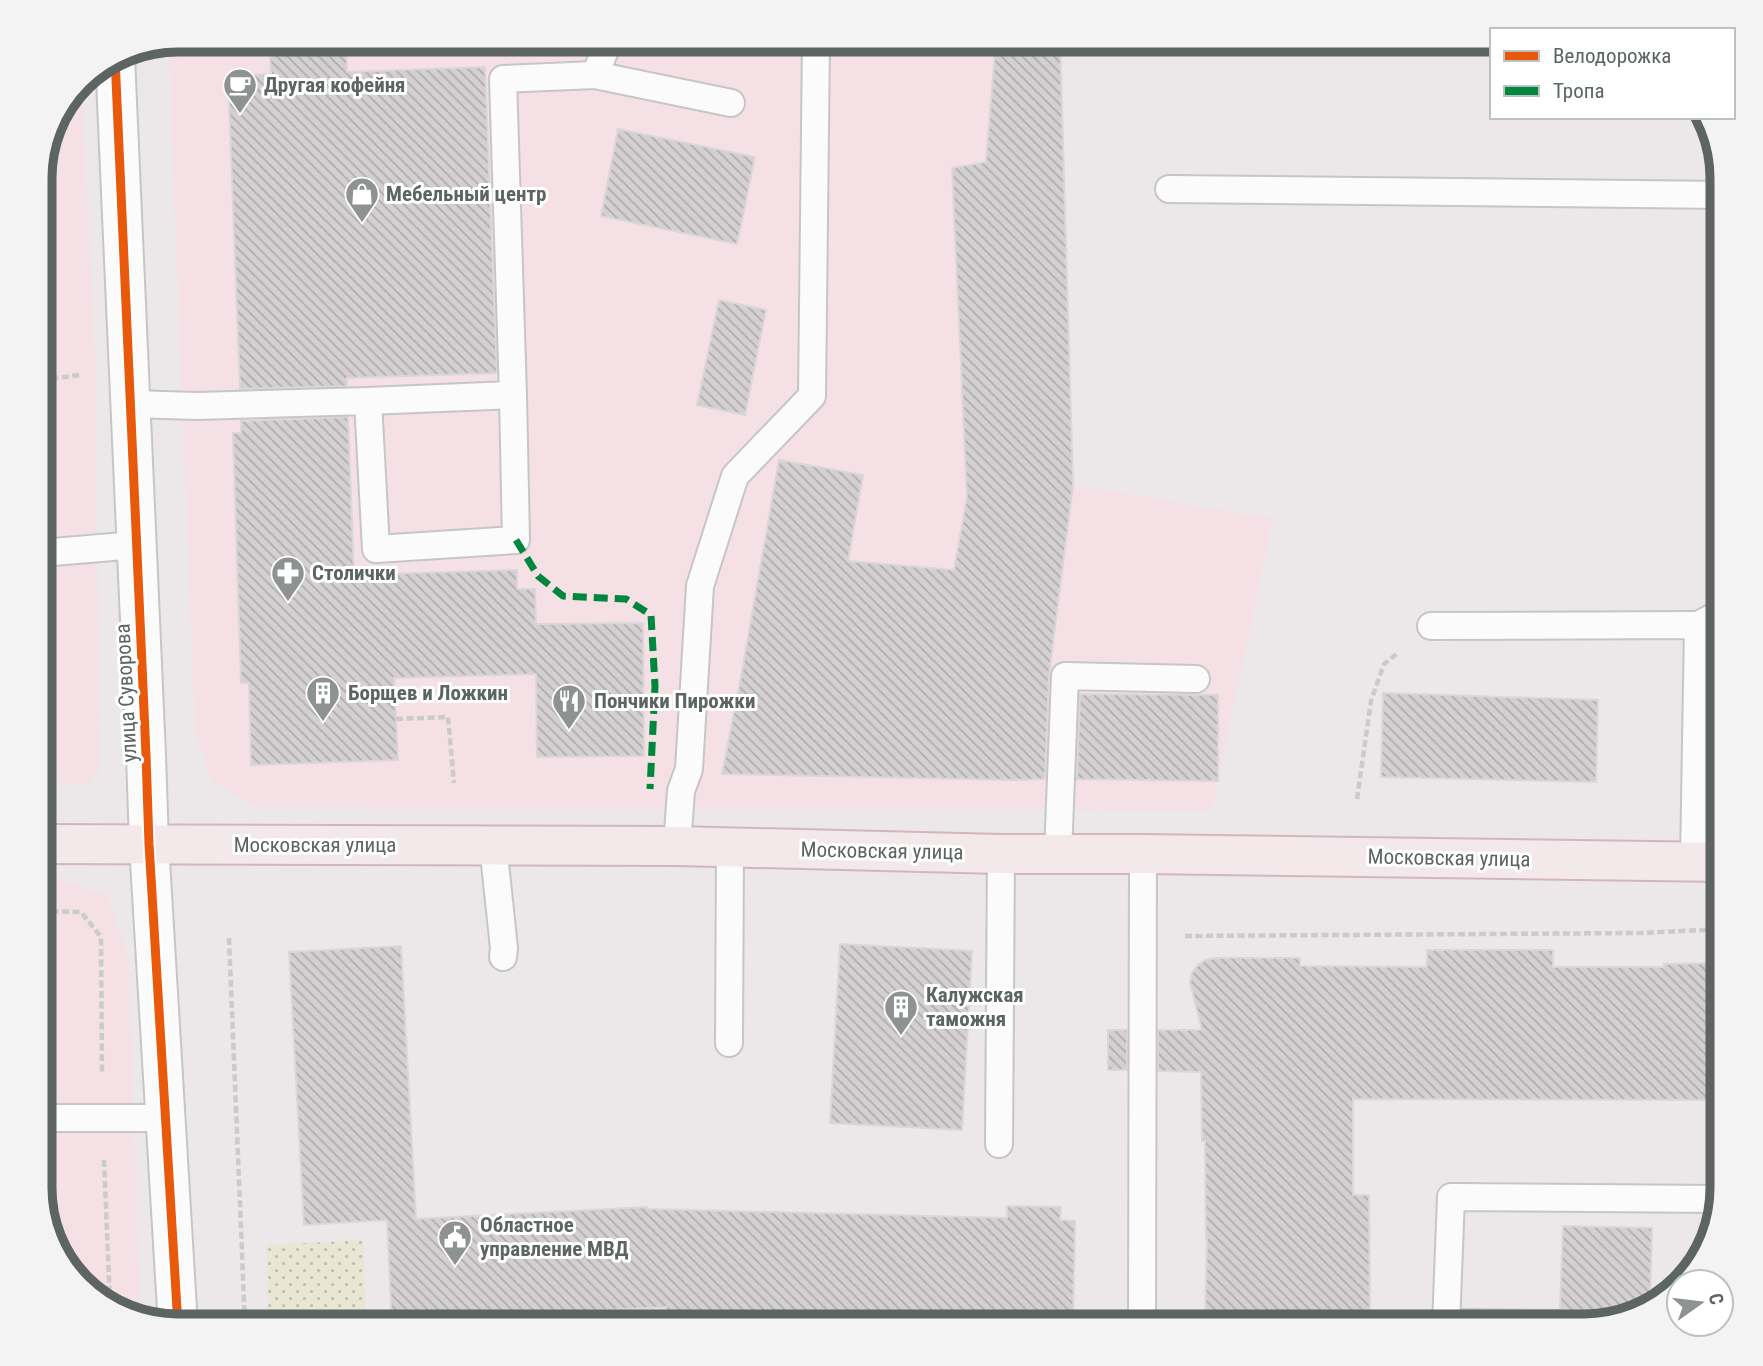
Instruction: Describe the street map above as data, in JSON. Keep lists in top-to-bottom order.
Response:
{
  "streets": {
    "main road": ["Московская улица"],
    "street": ["улица Суворова"]
  },
  "crossings": [
    ["улица Суворова", "Московская улица"]
  ],
  "places": {
    "cafe": ["Другая кофейня"],
    "shop": ["Мебельный центр"],
    "pharmacy": ["Столички"],
    "building": ["Борщев и Ложкин", "Калужская таможня"],
    "restaurant": ["Пончики Пирожки"],
    "public building": ["Областное управление МВД"]
  },
  "legend": ["Велодорожка", "Тропа"],
  "north": "right"
}
